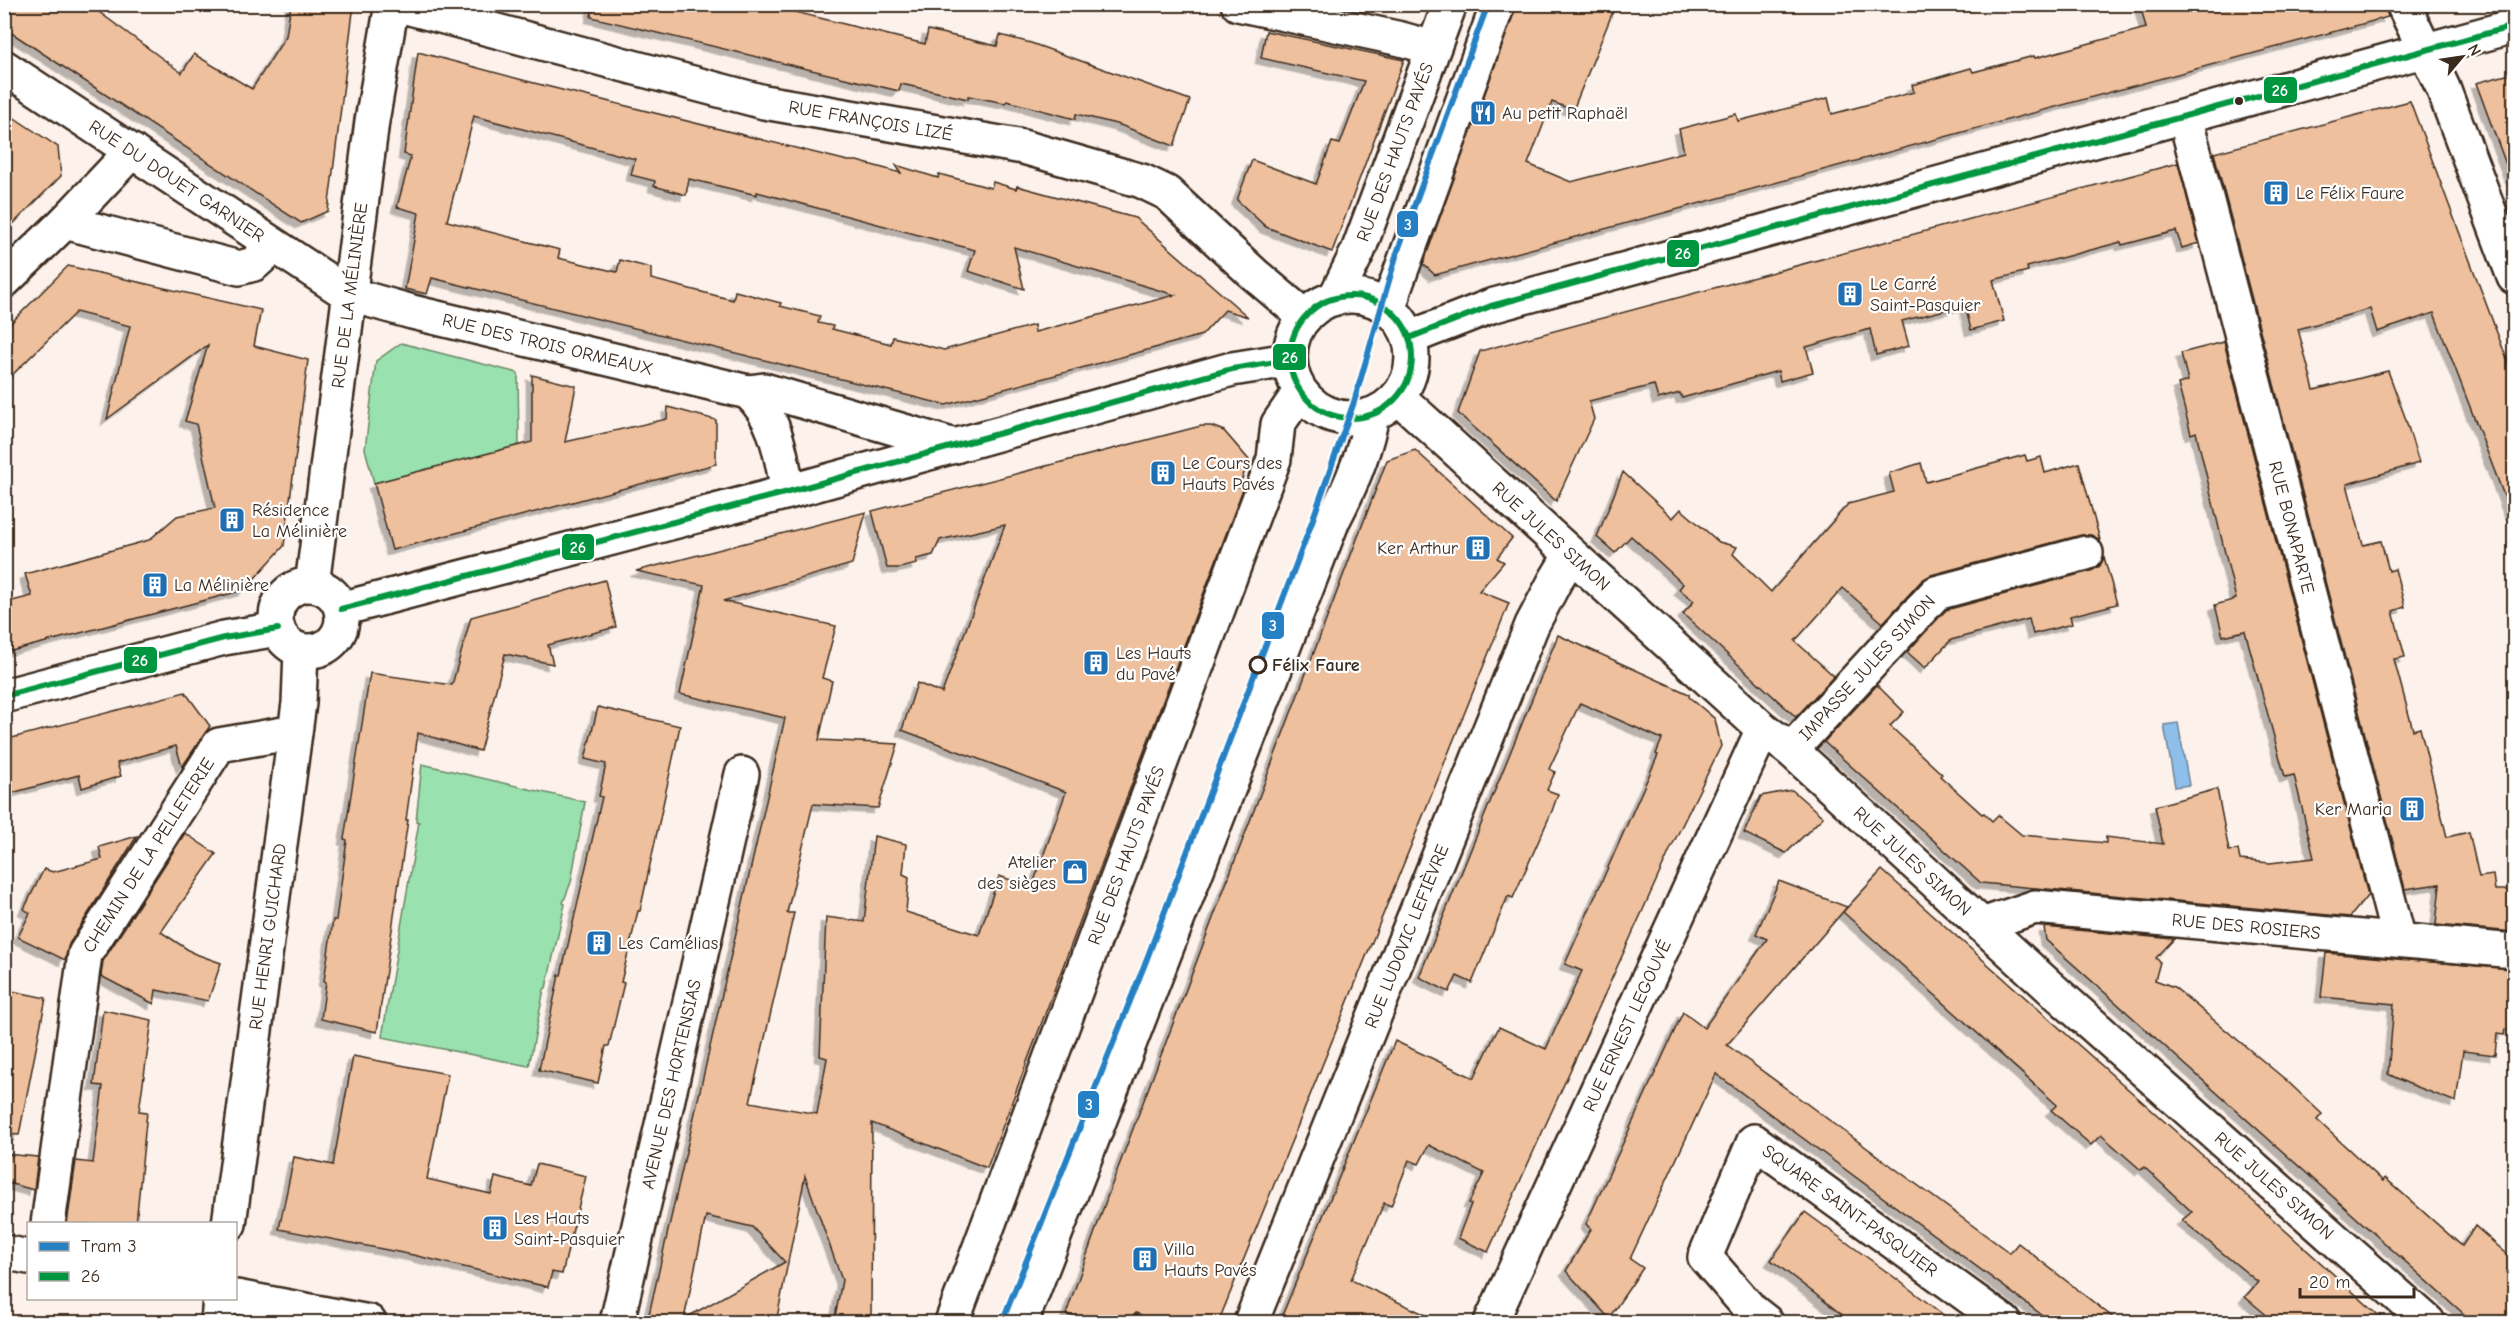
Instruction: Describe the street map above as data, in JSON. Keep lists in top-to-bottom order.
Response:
{
  "streets": {
    "street": [
      "RUE FRANÇOIS LIZÉ",
      "RUE DES HAUTS PAVÉS",
      "RUE DU DOUET GARNIER",
      "RUE DE LA MÉLINIÈRE",
      "RUE DES TROIS ORMEAUX",
      "RUE BONAPARTE",
      "RUE JULES SIMON",
      "IMPASSE JULES SIMON",
      "CHEMIN DE LA PELLETERIE",
      "RUE DES ROSIERS",
      "RUE HENRI GUICHARD",
      "RUE LUDOVIC LEFIÈVRE",
      "RUE ERNEST LEGOUVÉ",
      "AVENUE DES HORTENSIAS",
      "SQUARE SAINT-PASQUIER"
    ]
  },
  "crossings": [
    ["RUE FRANÇOIS LIZÉ", "RUE DES HAUTS PAVÉS"],
    ["RUE FRANÇOIS LIZÉ", "RUE DE LA MÉLINIÈRE"],
    ["RUE FRANÇOIS LIZÉ", "RUE JULES SIMON"],
    ["RUE DES HAUTS PAVÉS", "RUE JULES SIMON"],
    ["RUE DU DOUET GARNIER", "RUE DE LA MÉLINIÈRE"],
    ["RUE DU DOUET GARNIER", "RUE DES TROIS ORMEAUX"],
    ["RUE DE LA MÉLINIÈRE", "RUE DES TROIS ORMEAUX"],
    ["RUE DE LA MÉLINIÈRE", "RUE HENRI GUICHARD"],
    ["RUE BONAPARTE", "RUE DES ROSIERS"],
    ["RUE JULES SIMON", "IMPASSE JULES SIMON"],
    ["RUE JULES SIMON", "RUE DES ROSIERS"],
    ["RUE JULES SIMON", "RUE LUDOVIC LEFIÈVRE"],
    ["RUE JULES SIMON", "RUE ERNEST LEGOUVÉ"],
    ["CHEMIN DE LA PELLETERIE", "RUE HENRI GUICHARD"]
  ],
  "places": {
    "restaurant": ["Au petit Raphaël"],
    "building": [
      "Le Félix Faure",
      "Le Carré Saint-Pasquier",
      "Le Cours des Hauts Pavés",
      "Résidence La Mélinière",
      "Ker Arthur",
      "La Mélinière",
      "Les Hauts du Pavé",
      "Ker Maria",
      "Les Camélias",
      "Les Hauts Saint-Pasquier",
      "Villa Hauts Pavés"
    ],
    "other": ["Félix Faure"],
    "shop": ["Atelier des sièges"]
  },
  "lines": ["tram line 3", "transit line 26"],
  "legend": ["Tram 3", "26"],
  "scale_bar": "20 m",
  "north": "top right"
}
